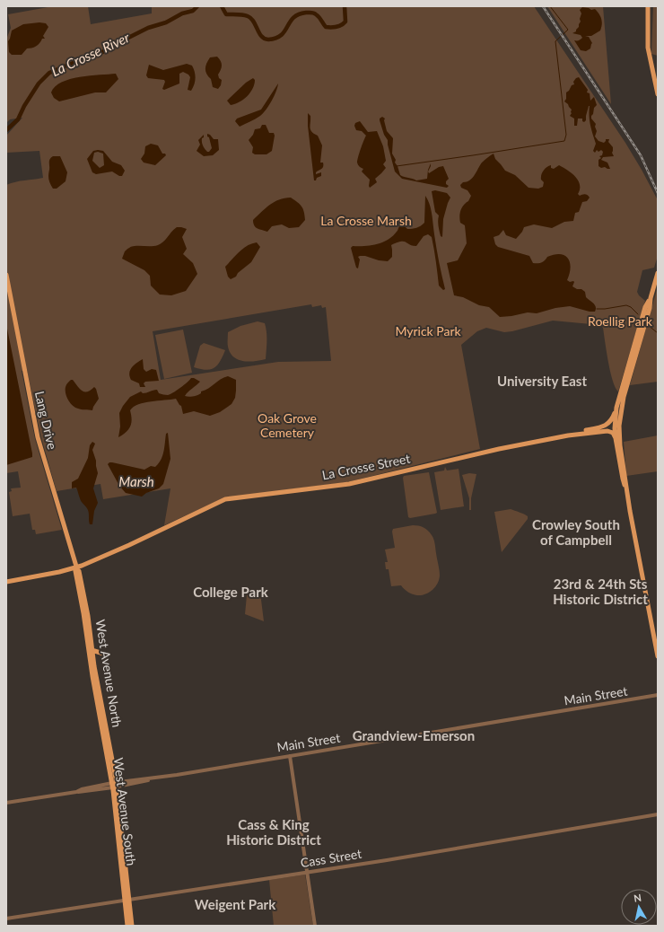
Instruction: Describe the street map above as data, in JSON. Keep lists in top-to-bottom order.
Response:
{
  "streets": {
    "main road": [
      "Lang Drive",
      "La Crosse Street",
      "West Avenue North",
      "West Avenue South"
    ],
    "street": ["Main Street", "Cass Street"]
  },
  "crossings": [
    ["Lang Drive", "La Crosse Street"],
    ["Lang Drive", "West Avenue North"],
    ["La Crosse Street", "West Avenue North"],
    ["West Avenue North", "Main Street"],
    ["West Avenue North", "West Avenue South"],
    ["Main Street", "West Avenue South"],
    ["West Avenue South", "Cass Street"]
  ],
  "districts": [
    "University East",
    "Crowley South of Campbell",
    "23rd & 24th Sts Historic District",
    "College Park",
    "Grandview-Emerson",
    "Cass & King Historic District",
    "Weigent Park"
  ],
  "water": ["La Crosse River", "Marsh"],
  "parks": [
    "La Crosse Marsh",
    "Roellig Park",
    "Myrick Park",
    "Oak Grove Cemetery"
  ],
  "north": "top"
}
